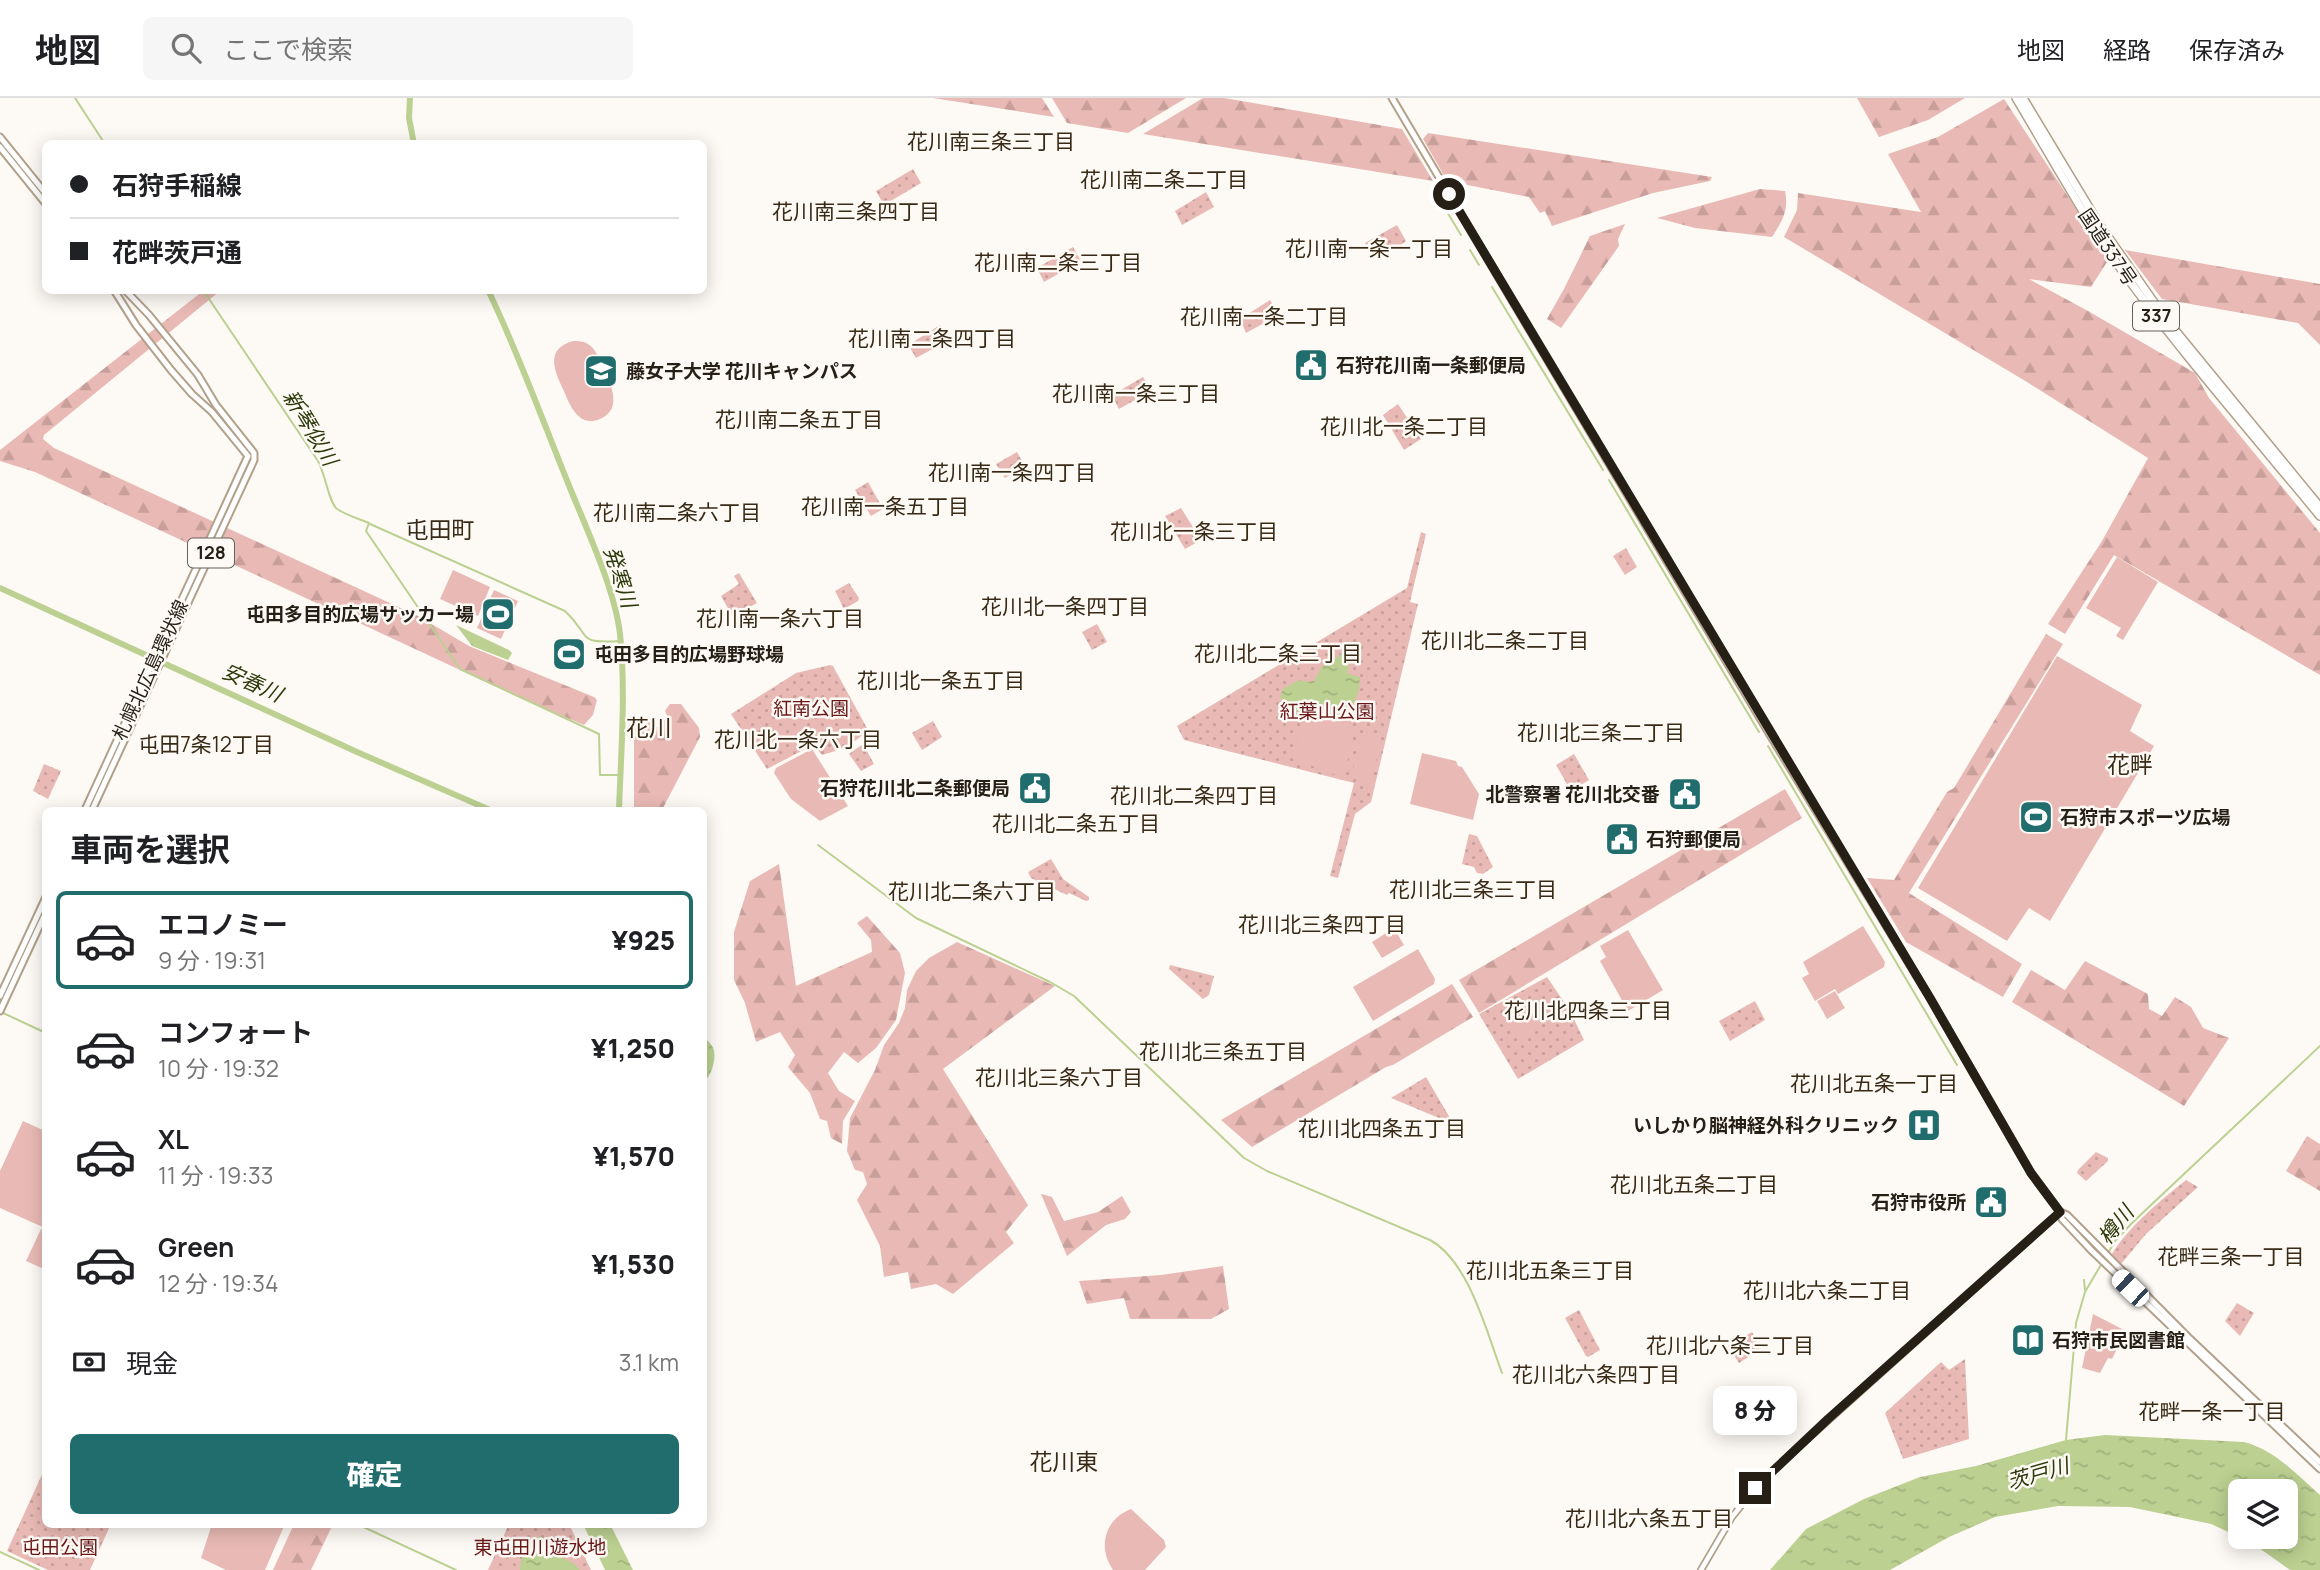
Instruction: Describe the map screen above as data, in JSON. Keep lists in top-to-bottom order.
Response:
{
  "streets": {
    "highway": ["国道337号", "337"],
    "main road": ["128", "札幌北広島環状線"]
  },
  "districts": [
    "花川南三条三丁目",
    "花川南二条二丁目",
    "花川南三条四丁目",
    "花川南一条一丁目",
    "花川南二条三丁目",
    "花川南一条二丁目",
    "花川南二条四丁目",
    "花川南一条三丁目",
    "花川南二条五丁目",
    "花川北一条二丁目",
    "花川南一条四丁目",
    "花川南一条五丁目",
    "花川南二条六丁目",
    "屯田町",
    "花川北一条三丁目",
    "花川北一条四丁目",
    "花川南一条六丁目",
    "花川北二条二丁目",
    "花川北二条三丁目",
    "花川北一条五丁目",
    "花川",
    "花川北三条二丁目",
    "花川北一条六丁目",
    "屯田7条12丁目",
    "花畔",
    "花川北二条四丁目",
    "花川北二条五丁目",
    "花川北三条三丁目",
    "花川北二条六丁目",
    "花川北三条四丁目",
    "花川北四条三丁目",
    "花川北三条五丁目",
    "花川北三条六丁目",
    "花川北五条一丁目",
    "花川北四条五丁目",
    "花川北五条二丁目",
    "花畔三条一丁目",
    "花川北五条三丁目",
    "花川北六条二丁目",
    "花川北六条三丁目",
    "花川北六条四丁目",
    "花畔一条一丁目",
    "花川東",
    "花川北六条五丁目"
  ],
  "water": [
    "新琴似川",
    "発寒川",
    "安春川",
    "樽川",
    "茨戸川"
  ],
  "parks": [
    "紅南公園",
    "紅葉山公園",
    "屯田公園",
    "東屯田川遊水地"
  ],
  "places": {
    "public building": [
      "石狩花川南一条郵便局",
      "石狩花川北二条郵便局",
      "北警察署 花川北交番",
      "石狩郵便局",
      "石狩市役所"
    ],
    "school or university": ["藤女子大学 花川キャンパス"],
    "sports": ["屯田多目的広場サッカー場", "屯田多目的広場野球場", "石狩市スポーツ広場"],
    "hospital": ["いしかり脳神経外科クリニック"],
    "library": ["石狩市民図書館"]
  },
  "page": {
    "header": "地図",
    "search": "ここで検索",
    "nav": ["地図", "経路", "保存済み"],
    "banner": ["石狩手稲線", "花畔茨戸通"],
    "heading": "車両を選択",
    "list": [
      {
        "name": "エコノミー",
        "note": "9 分 · 19:31",
        "value": "¥925"
      },
      {
        "name": "コンフォート",
        "note": "10 分 · 19:32",
        "value": "¥1,250"
      },
      {
        "name": "XL",
        "note": "11 分 · 19:33",
        "value": "¥1,570"
      },
      {
        "name": "Green",
        "note": "12 分 · 19:34",
        "value": "¥1,530"
      }
    ],
    "pay": ["現金", "3.1 km"],
    "bubble": "8 分",
    "buttons": "確定"
  }
}
